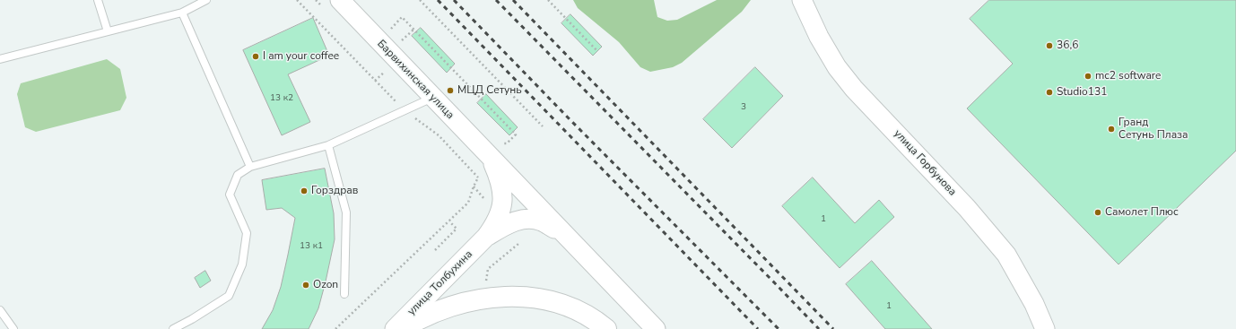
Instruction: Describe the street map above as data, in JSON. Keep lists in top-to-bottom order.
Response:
{
  "streets": {
    "street": ["Барвихинская улица", "улица Горбунова", "улица Толбухина"]
  },
  "crossings": [
    ["Барвихинская улица", "улица Толбухина"]
  ],
  "places": [
    "36,6",
    "I am your coffee",
    "mc2 software",
    "МЦД Сетунь",
    "Studio131",
    "Гранд Сетунь Плаза",
    "Горздрав",
    "Самолет Плюс",
    "Ozon"
  ],
  "house_numbers": [
    "13 к2",
    "3",
    "1",
    "13 к1",
    "1"
  ]
}
